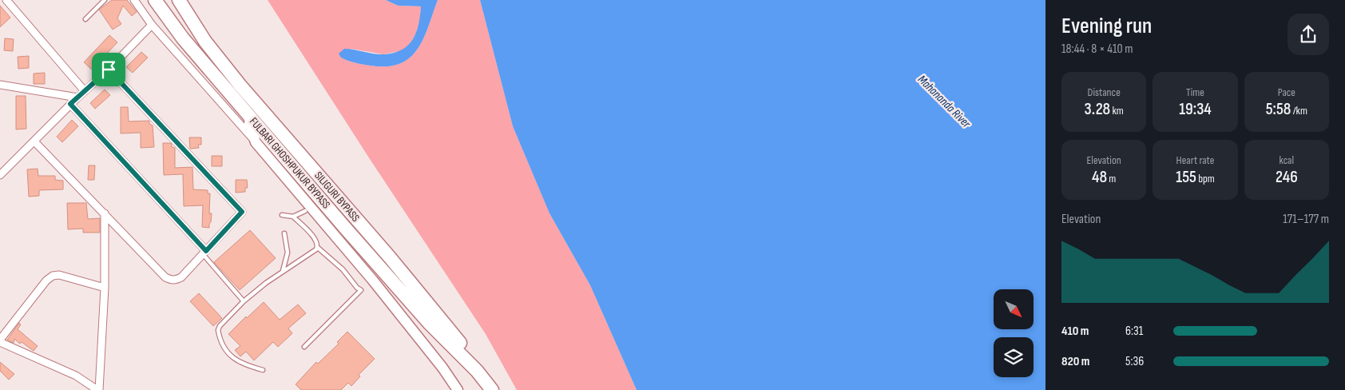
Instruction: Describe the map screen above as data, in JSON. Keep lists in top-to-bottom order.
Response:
{
  "streets": {
    "highway": ["FULBARI GHOSHPUKUR BYPASS", "SILIGURI BYPASS"]
  },
  "water": ["Mahananda River"],
  "north": "bottom right",
  "page": {
    "heading": ["Evening run", "18:44 · 8 × 410 m"],
    "stats": [
      ["Distance", "3.28 km"],
      ["Time", "19:34"],
      ["Pace", "5:58 /km"],
      ["Elevation", "48 m"],
      ["Heart rate", "155 bpm"],
      ["kcal", "246"]
    ],
    "chart": ["Elevation", "171–177 m"],
    "list": [
      {
        "name": "410 m",
        "note": "6:31"
      },
      {
        "name": "820 m",
        "note": "5:36"
      }
    ]
  }
}
